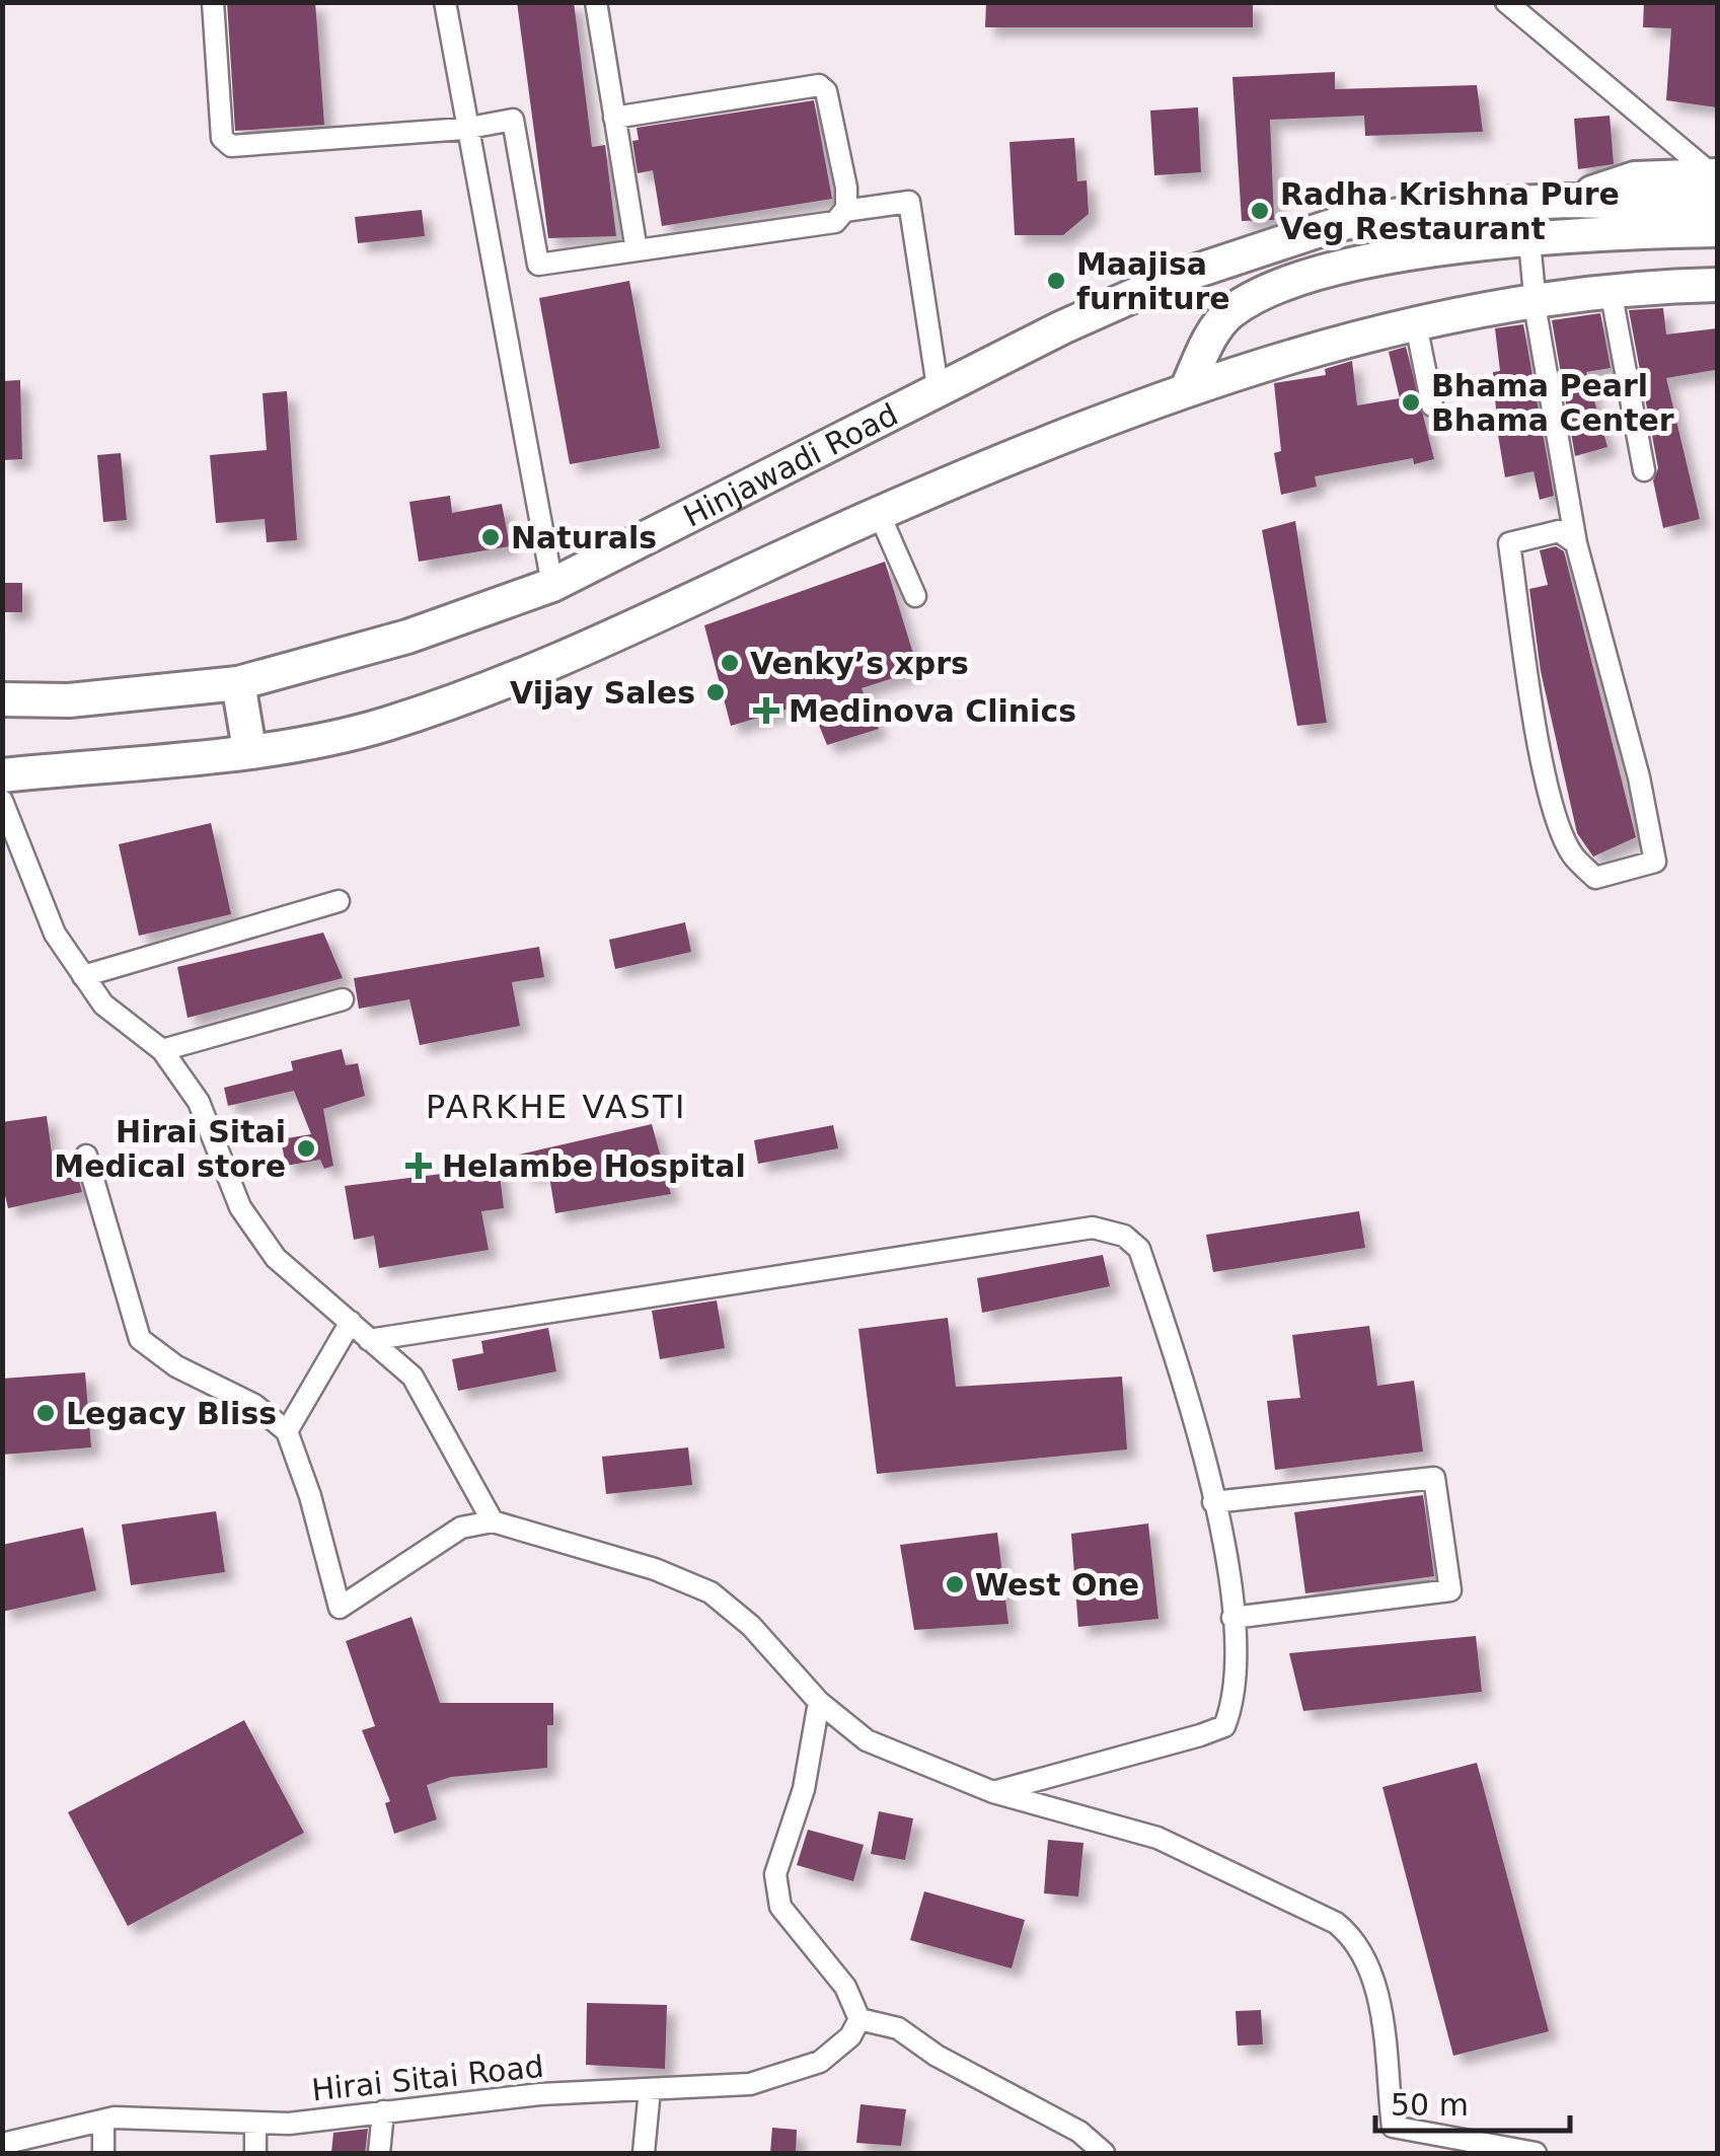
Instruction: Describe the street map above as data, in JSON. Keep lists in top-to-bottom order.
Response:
{
  "streets": {
    "main road": ["Hinjawadi Road"],
    "street": ["Hirai Sitai Road"]
  },
  "districts": ["PARKHE VASTI"],
  "places": {
    "other": [
      "Radha Krishna Pure Veg Restaurant",
      "Maajisa furniture",
      "Bhama Pearl Bhama Center",
      "Naturals",
      "Venky’s xprs",
      "Vijay Sales",
      "Hirai Sitai Medical store",
      "Legacy Bliss",
      "West One"
    ],
    "health": ["Medinova Clinics", "Helambe Hospital"]
  },
  "scale_bar": "50 m"
}
